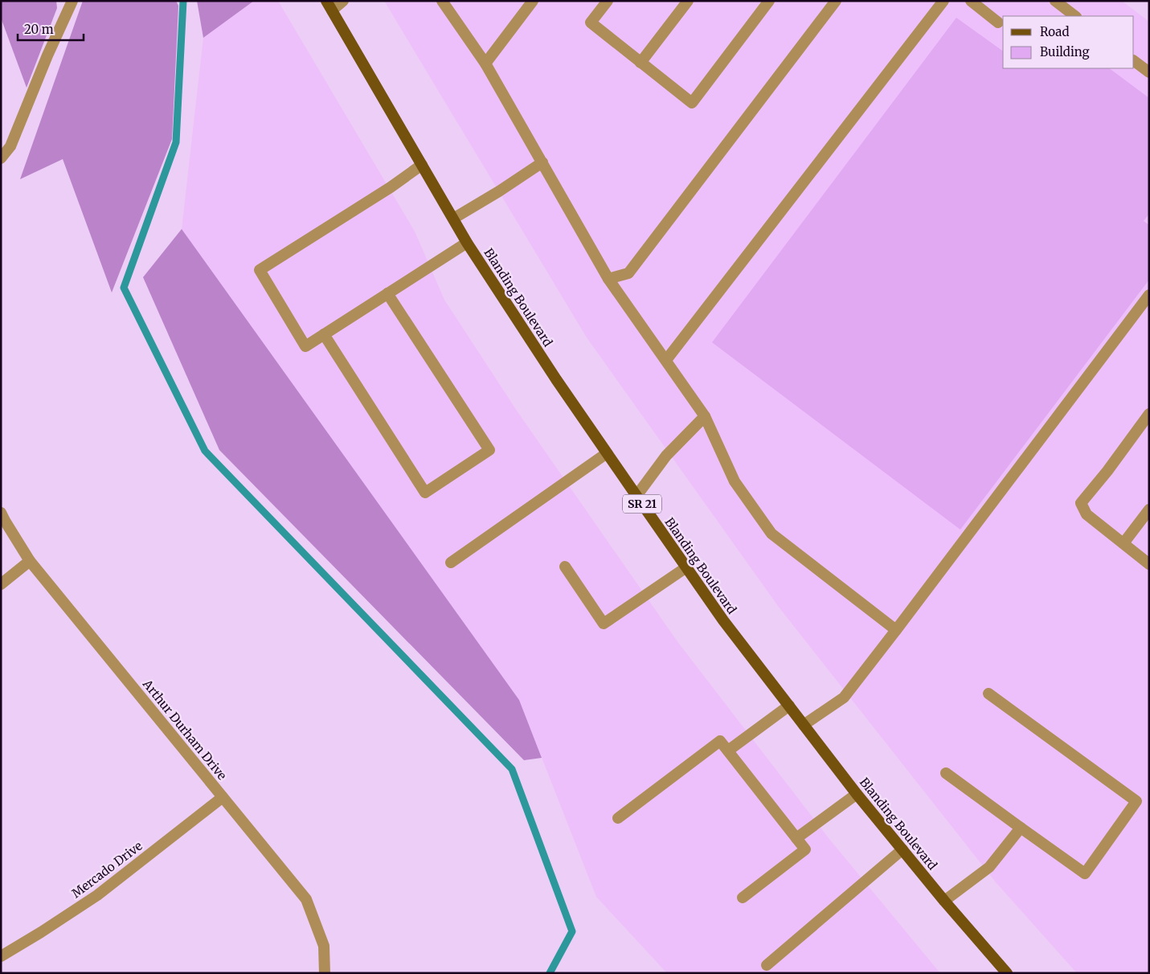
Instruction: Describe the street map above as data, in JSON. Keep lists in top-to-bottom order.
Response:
{
  "streets": {
    "main road": ["Blanding Boulevard", "SR 21"],
    "street": ["Arthur Durham Drive", "Mercado Drive"]
  },
  "crossings": [
    ["Arthur Durham Drive", "Mercado Drive"]
  ],
  "legend": ["Road", "Building"],
  "scale_bar": "20 m"
}
